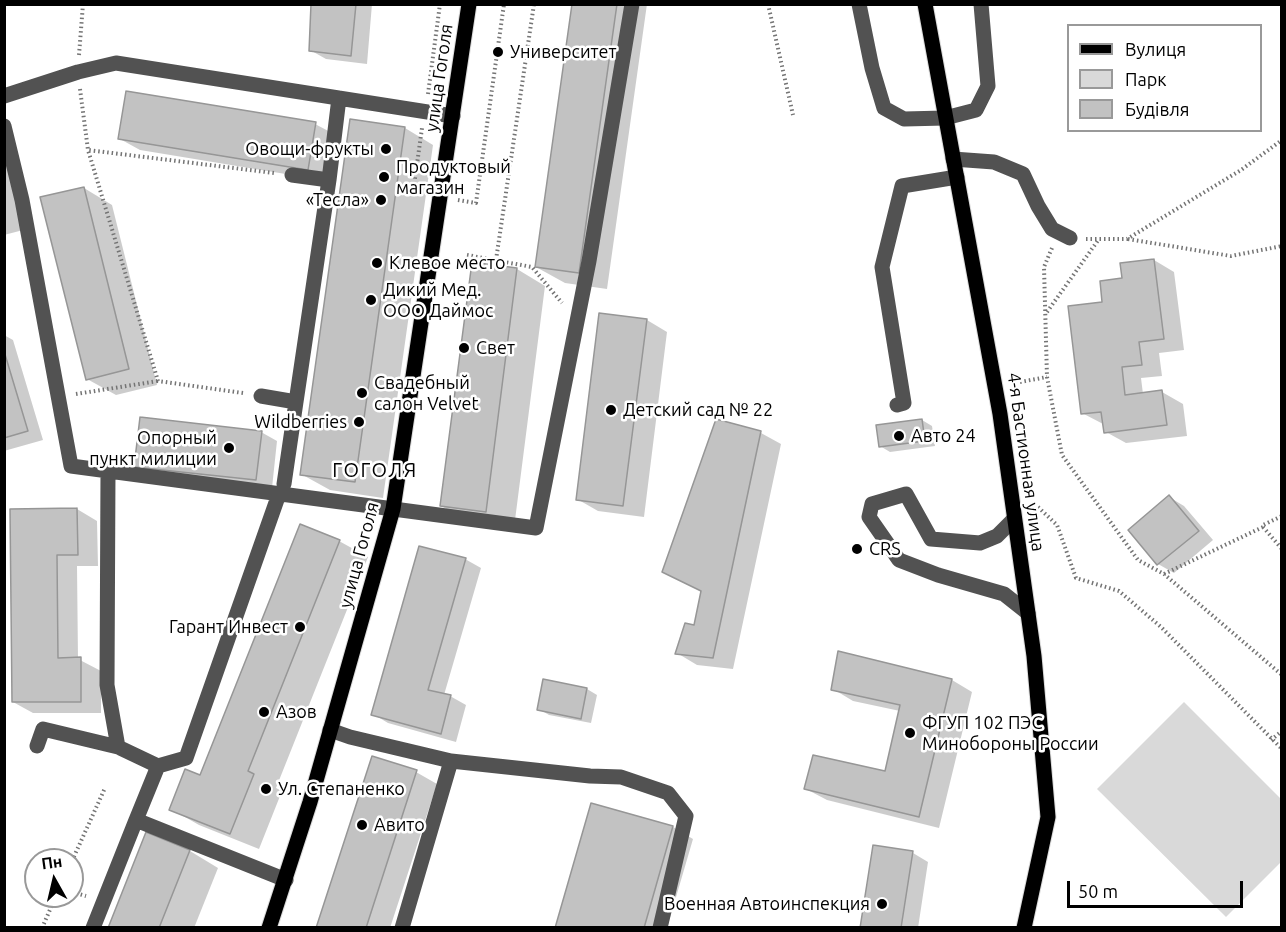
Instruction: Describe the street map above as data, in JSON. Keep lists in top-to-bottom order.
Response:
{
  "streets": {
    "main road": ["улица Гоголя", "4-я Бастионная улица"]
  },
  "districts": ["ГОГОЛЯ"],
  "places": [
    "Университет",
    "Овощи-фрукты",
    "Продуктовый магазин",
    "«Тесла»",
    "Клевое место",
    "Дикий Мед. ООО Даймос",
    "Свет",
    "Свадебный салон Velvet",
    "Детский сад № 22",
    "Wildberries",
    "Авто 24",
    "Опорный пункт милиции",
    "CRS",
    "Гарант Инвест",
    "Азов",
    "ФГУП 102 ПЭС Минобороны России",
    "Ул. Степаненко",
    "Авито",
    "Военная Автоинспекция"
  ],
  "legend": ["Вулиця", "Парк", "Будівля"],
  "scale_bar": "50 m",
  "north": "top"
}
